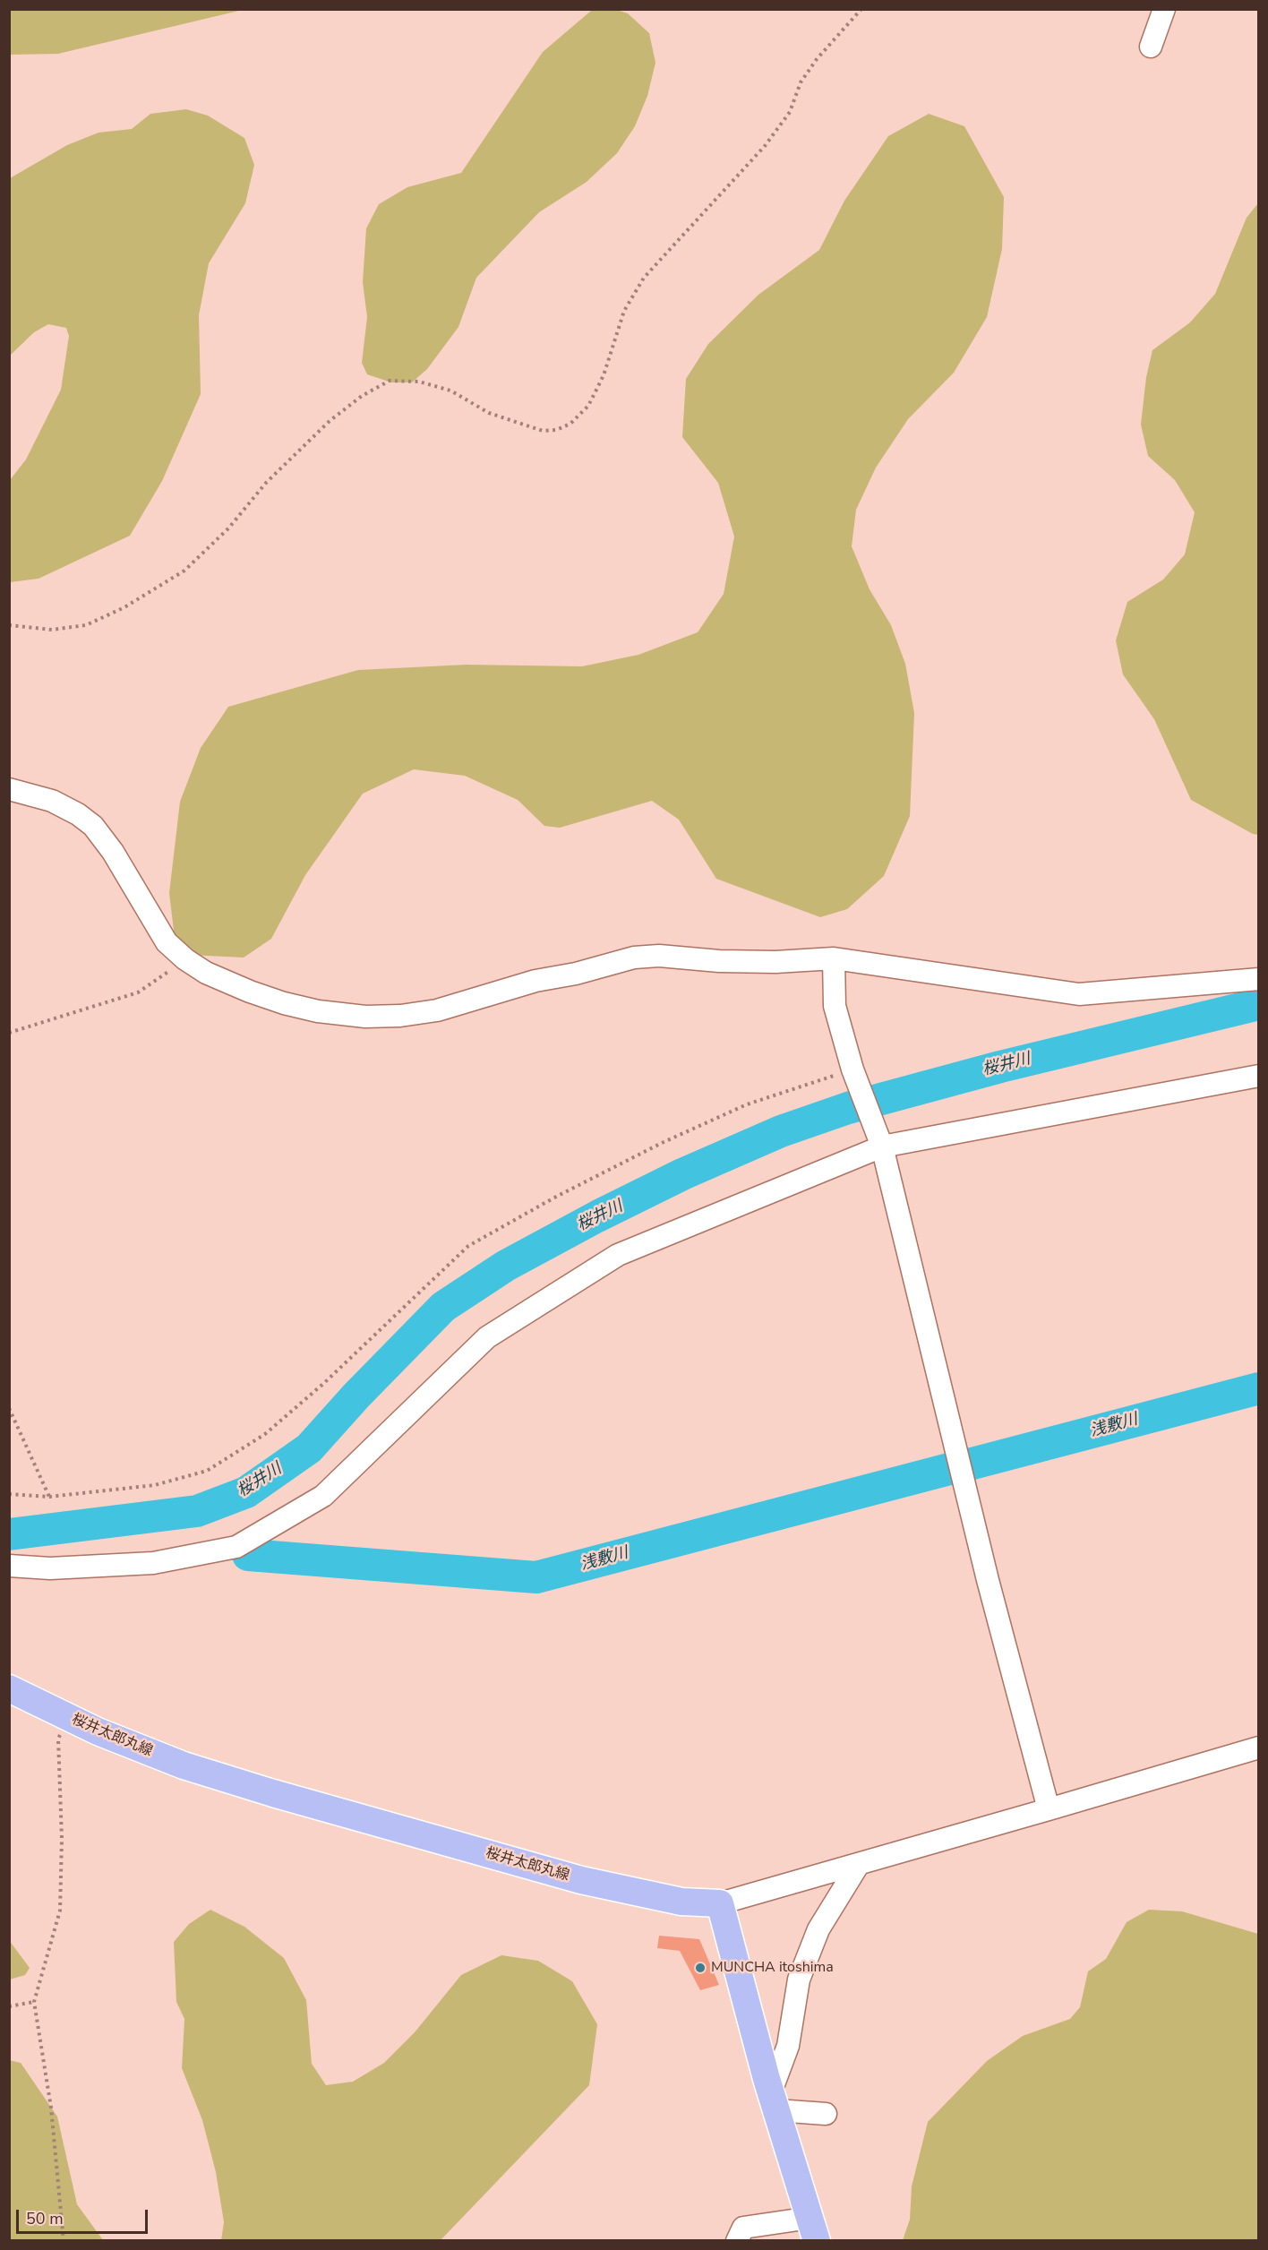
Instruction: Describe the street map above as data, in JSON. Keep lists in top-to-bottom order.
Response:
{
  "streets": {
    "main road": ["桜井太郎丸線"]
  },
  "water": ["桜井川", "浅敷川"],
  "places": ["MUNCHA itoshima"],
  "scale_bar": "50 m"
}
